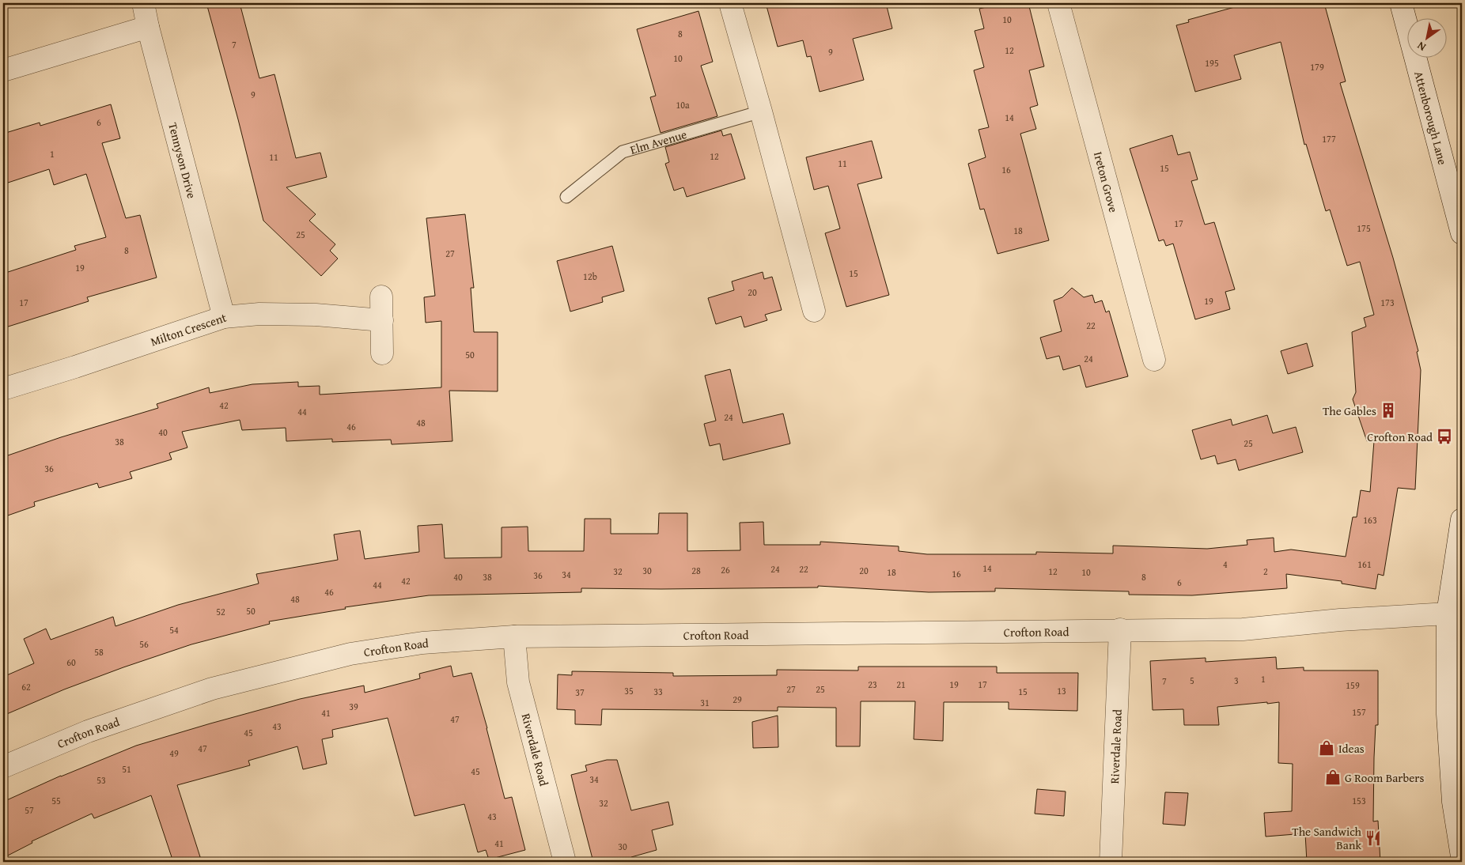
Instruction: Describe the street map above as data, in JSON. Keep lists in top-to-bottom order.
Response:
{
  "streets": {
    "street": [
      "Attenborough Lane",
      "Tennyson Drive",
      "Ireton Grove",
      "Milton Crescent",
      "Crofton Road",
      "Riverdale Road"
    ],
    "lane": ["Elm Avenue"]
  },
  "crossings": [
    ["Tennyson Drive", "Milton Crescent"],
    ["Crofton Road", "Riverdale Road"]
  ],
  "places": {
    "building": ["The Gables"],
    "bus stop": ["Crofton Road"],
    "shop": ["Ideas", "G Room Barbers"],
    "restaurant": ["The Sandwich Bank"]
  },
  "house_numbers": [
    "10",
    "8",
    "7",
    "12",
    "9",
    "10",
    "195",
    "179",
    "9",
    "10a",
    "14",
    "6",
    "177",
    "1",
    "12",
    "11",
    "11",
    "15",
    "16",
    "17",
    "175",
    "18",
    "25",
    "8",
    "27",
    "19",
    "15",
    "12b",
    "20",
    "19",
    "17",
    "173",
    "22",
    "50",
    "24",
    "42",
    "44",
    "24",
    "48",
    "46",
    "40",
    "38",
    "25",
    "36",
    "163",
    "4",
    "161",
    "14",
    "24",
    "22",
    "26",
    "30",
    "28",
    "20",
    "32",
    "12",
    "2",
    "18",
    "10",
    "16",
    "34",
    "36",
    "40",
    "38",
    "8",
    "42",
    "6",
    "44",
    "46",
    "48",
    "50",
    "52",
    "54",
    "56",
    "58",
    "60",
    "1",
    "5",
    "3",
    "7",
    "23",
    "21",
    "19",
    "17",
    "159",
    "62",
    "27",
    "25",
    "35",
    "13",
    "33",
    "15",
    "37",
    "29",
    "31",
    "39",
    "157",
    "41",
    "47",
    "43",
    "45",
    "47",
    "49",
    "51",
    "45",
    "34",
    "53",
    "55",
    "153",
    "32",
    "57",
    "43",
    "41",
    "30"
  ],
  "north": "bottom left"
}
